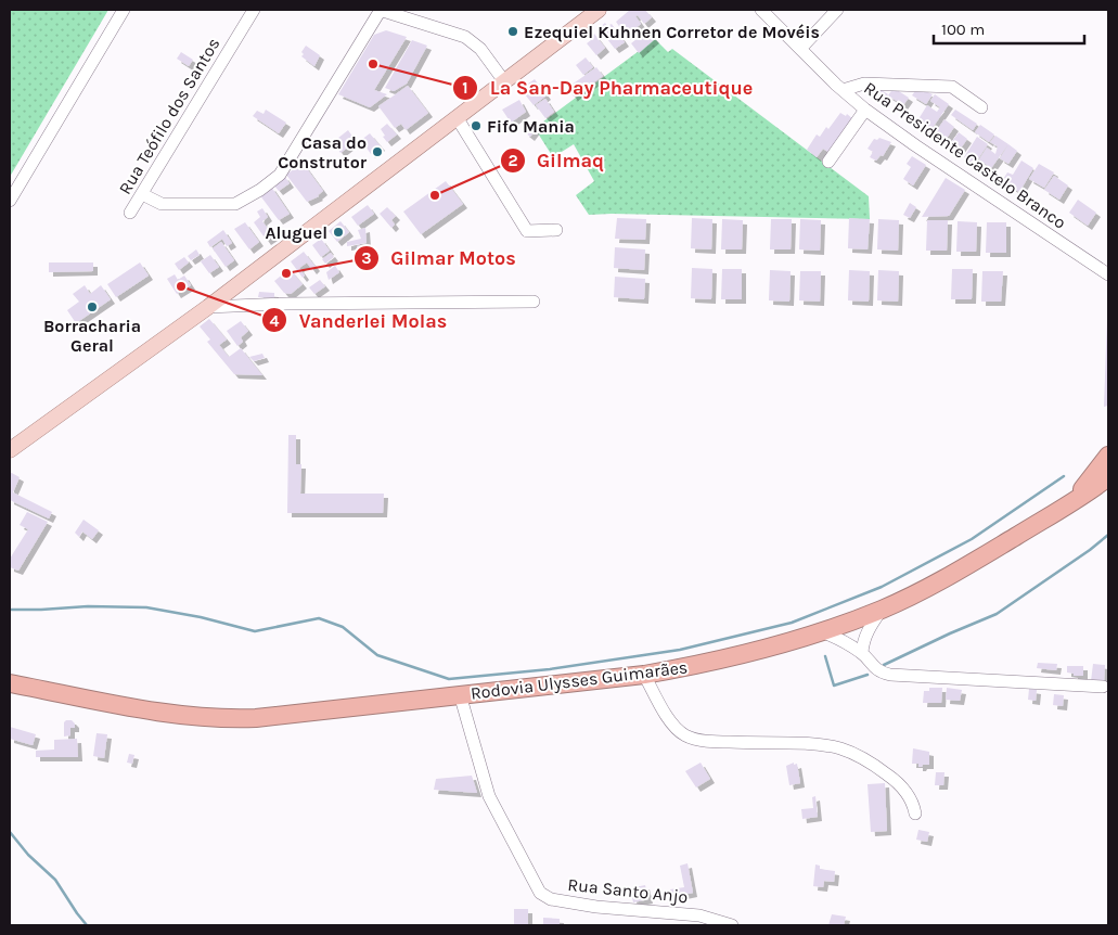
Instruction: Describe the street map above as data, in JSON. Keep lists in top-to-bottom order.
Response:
{
  "streets": {
    "highway": ["Rodovia Ulysses Guimarães"],
    "street": ["Rua Teófilo dos Santos", "Rua Presidente Castelo Branco", "Rua Santo Anjo"]
  },
  "crossings": [
    ["Rodovia Ulysses Guimarães", "Rua Santo Anjo"]
  ],
  "places": [
    "Ezequiel Kuhnen Corretor de Movéis",
    "La San-Day Pharmaceutique",
    "Fifo Mania",
    "Casa do Construtor",
    "Gilmaq",
    "Aluguel",
    "Gilmar Motos",
    "Vanderlei Molas",
    "Borracharia Geral"
  ],
  "scale_bar": "100 m"
}
